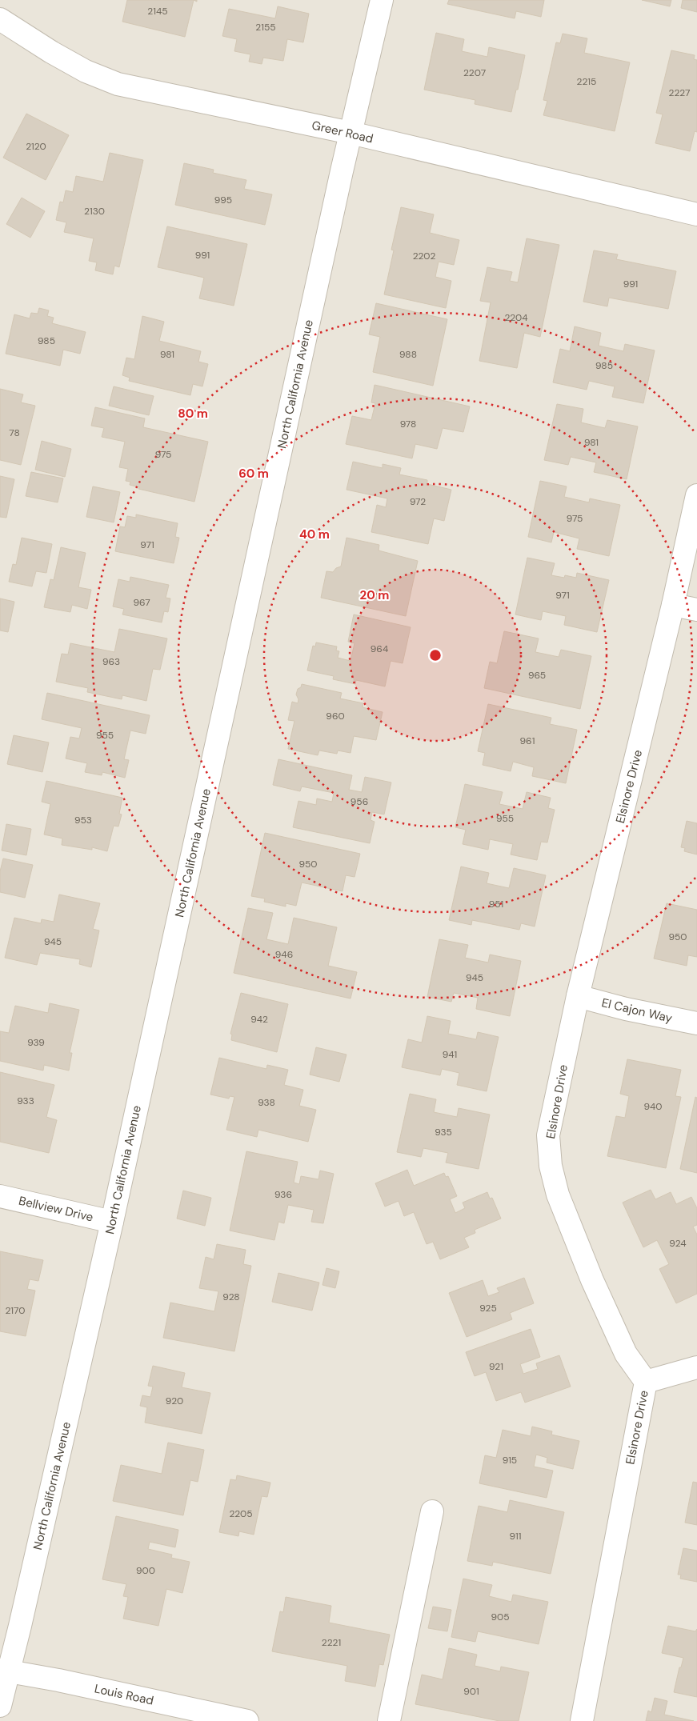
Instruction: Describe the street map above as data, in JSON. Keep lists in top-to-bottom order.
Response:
{
  "streets": {
    "street": [
      "Greer Road",
      "North California Avenue",
      "Elsinore Drive",
      "El Cajon Way",
      "Bellview Drive",
      "Louis Road"
    ]
  },
  "crossings": [
    ["Greer Road", "North California Avenue"],
    ["North California Avenue", "Bellview Drive"],
    ["North California Avenue", "Louis Road"],
    ["Elsinore Drive", "El Cajon Way"]
  ],
  "house_numbers": [
    "2145",
    "2155",
    "2207",
    "2215",
    "2227",
    "2120",
    "995",
    "2130",
    "991",
    "2202",
    "991",
    "2204",
    "985",
    "981",
    "988",
    "985",
    "978",
    "78",
    "981",
    "975",
    "972",
    "975",
    "971",
    "971",
    "967",
    "964",
    "963",
    "965",
    "960",
    "955",
    "961",
    "956",
    "955",
    "953",
    "950",
    "951",
    "950",
    "945",
    "946",
    "945",
    "942",
    "939",
    "941",
    "933",
    "938",
    "940",
    "935",
    "936",
    "924",
    "928",
    "925",
    "2170",
    "921",
    "920",
    "915",
    "2205",
    "911",
    "900",
    "905",
    "2221",
    "901"
  ],
  "rings": [
    "80 m",
    "60 m",
    "40 m",
    "20 m"
  ]
}
